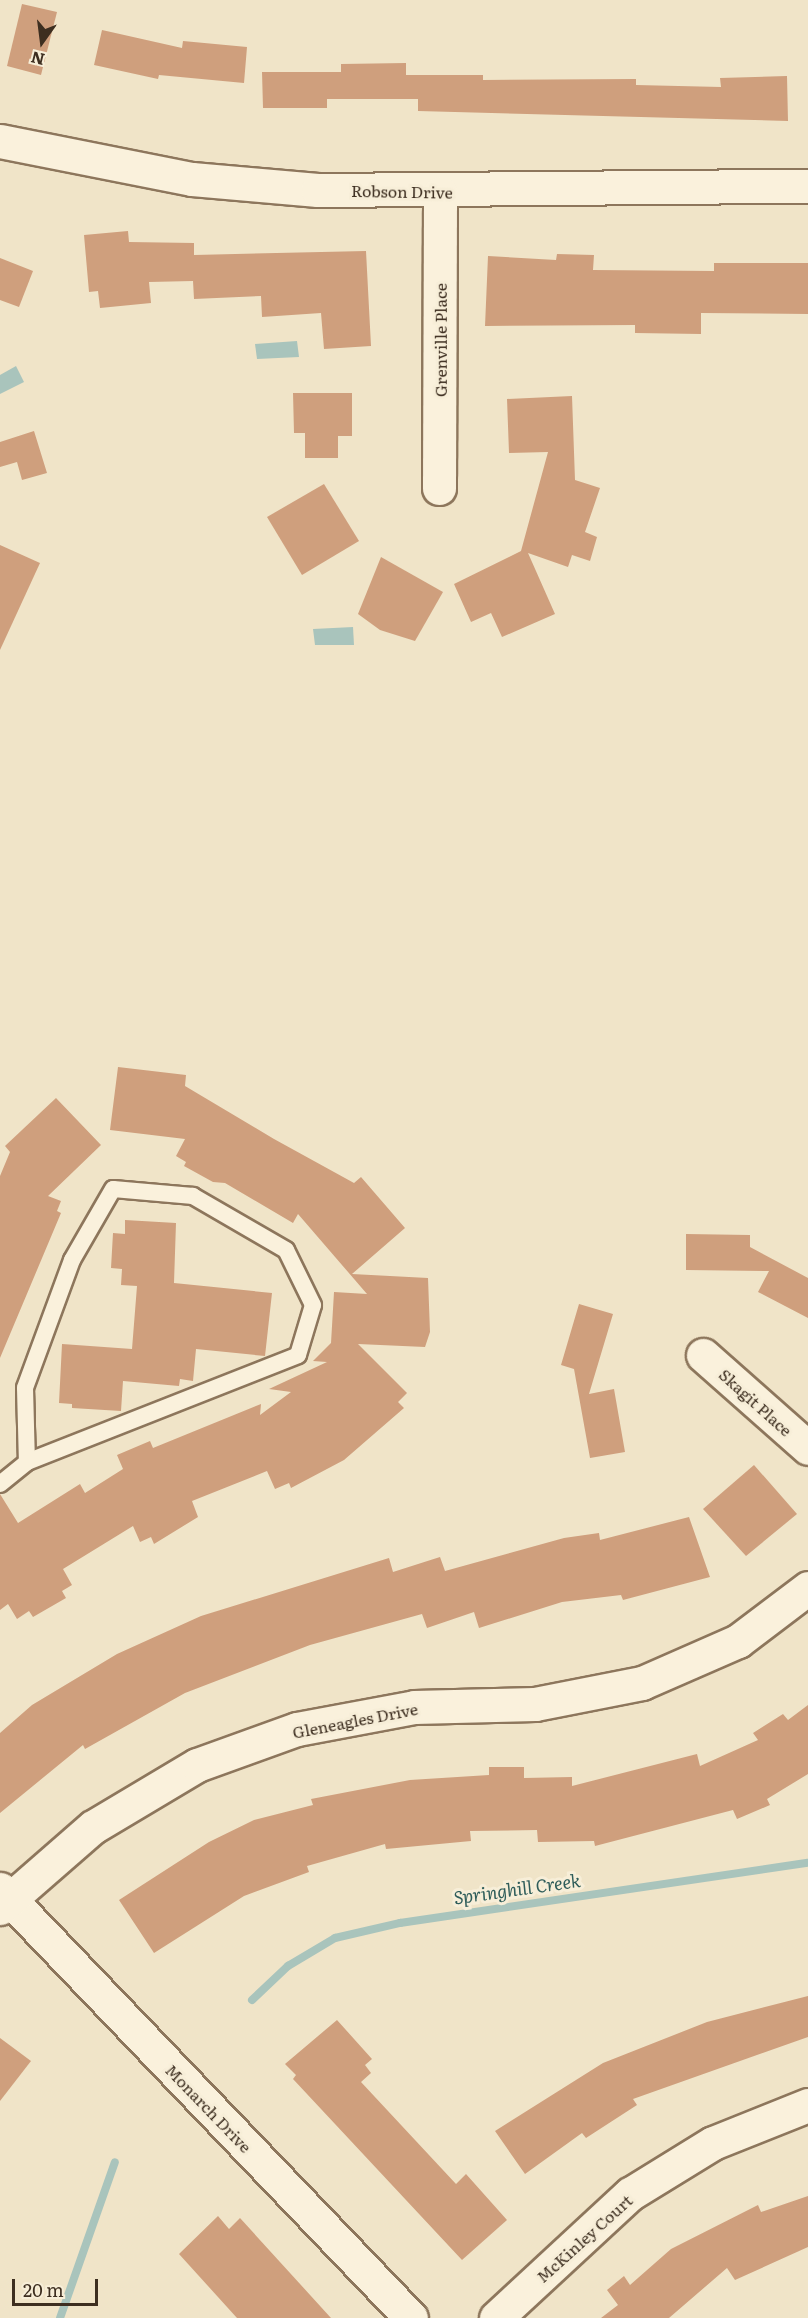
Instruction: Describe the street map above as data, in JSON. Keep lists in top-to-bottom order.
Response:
{
  "streets": {
    "street": [
      "Robson Drive",
      "Grenville Place",
      "Skagit Place",
      "Gleneagles Drive",
      "Monarch Drive",
      "McKinley Court"
    ]
  },
  "crossings": [
    ["Robson Drive", "Grenville Place"],
    ["Gleneagles Drive", "Monarch Drive"]
  ],
  "water": ["Springhill Creek"],
  "scale_bar": "20 m",
  "north": "bottom"
}
